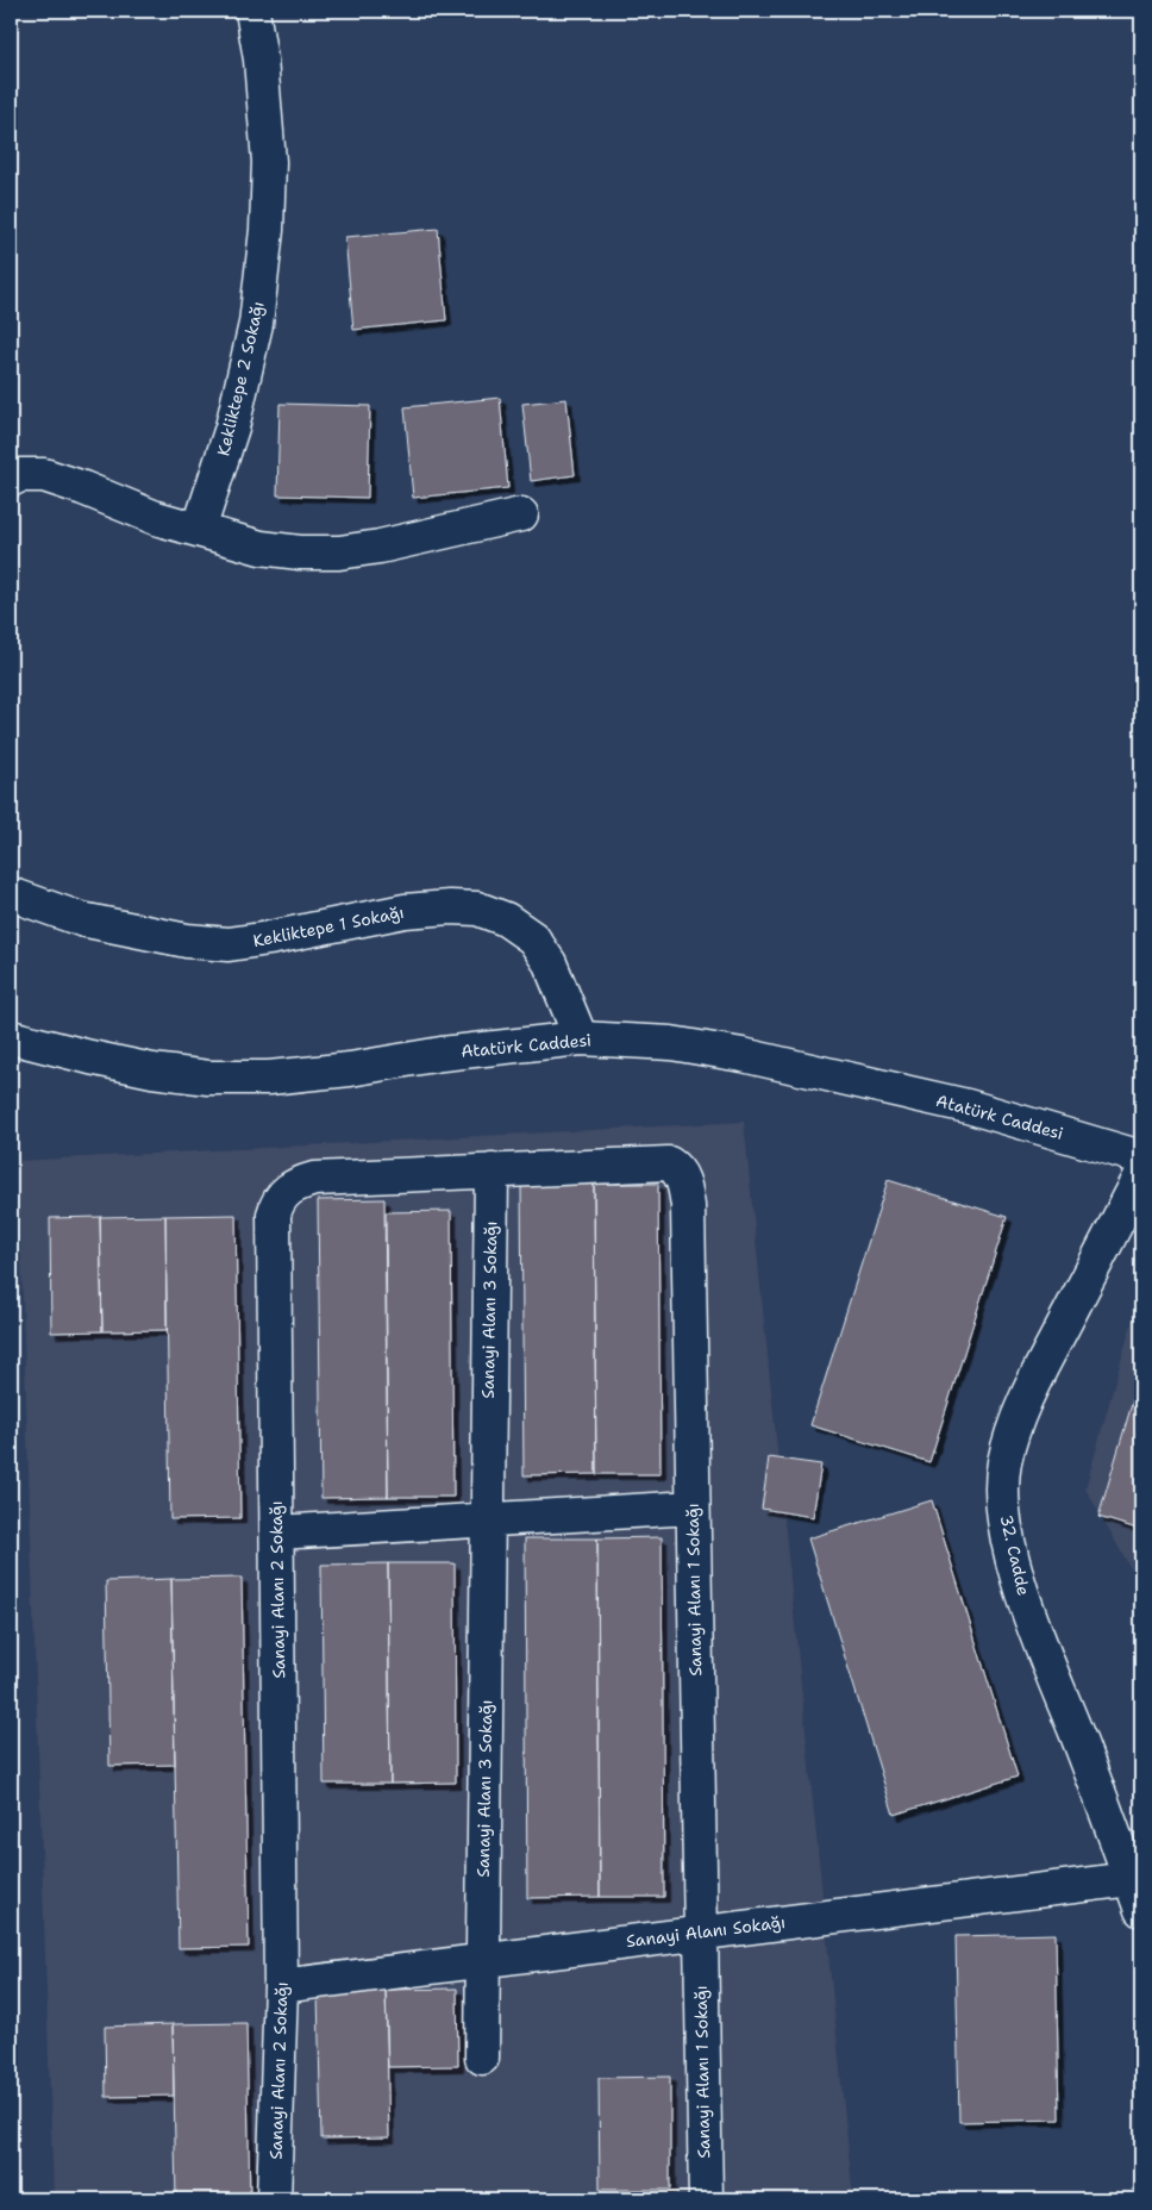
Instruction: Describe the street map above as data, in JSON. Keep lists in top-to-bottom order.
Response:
{
  "streets": {
    "street": [
      "Kekliktepe 2 Sokağı",
      "Kekliktepe 1 Sokağı",
      "Atatürk Caddesi",
      "Sanayi Alanı 3 Sokağı",
      "32. Cadde",
      "Sanayi Alanı 2 Sokağı",
      "Sanayi Alanı 1 Sokağı",
      "Sanayi Alanı Sokağı"
    ]
  },
  "crossings": [
    ["Kekliktepe 1 Sokağı", "Atatürk Caddesi"],
    ["Sanayi Alanı 3 Sokağı", "Sanayi Alanı 2 Sokağı"],
    ["Sanayi Alanı 3 Sokağı", "Sanayi Alanı 1 Sokağı"],
    ["Sanayi Alanı 3 Sokağı", "Sanayi Alanı Sokağı"],
    ["32. Cadde", "Sanayi Alanı Sokağı"],
    ["Sanayi Alanı 2 Sokağı", "Sanayi Alanı 1 Sokağı"],
    ["Sanayi Alanı 2 Sokağı", "Sanayi Alanı Sokağı"],
    ["Sanayi Alanı 1 Sokağı", "Sanayi Alanı Sokağı"]
  ]
}
